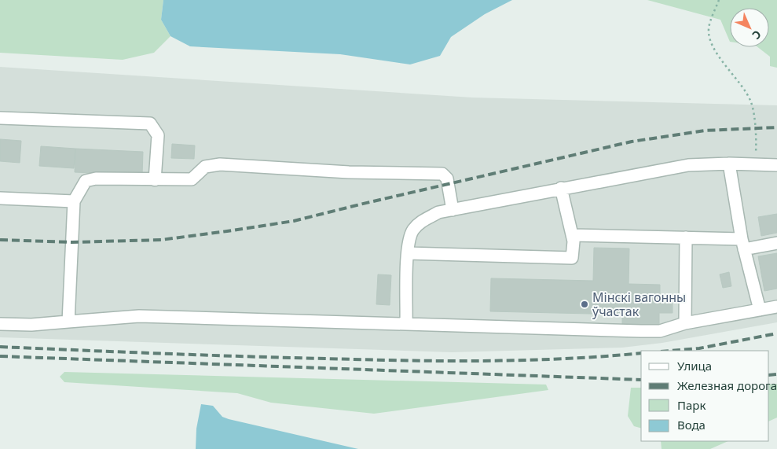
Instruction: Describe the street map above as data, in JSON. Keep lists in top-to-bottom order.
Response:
{
  "places": ["Мінскі вагонны ўчастак"],
  "legend": [
    "Улица",
    "Железная дорога",
    "Парк",
    "Вода"
  ],
  "north": "bottom right"
}
